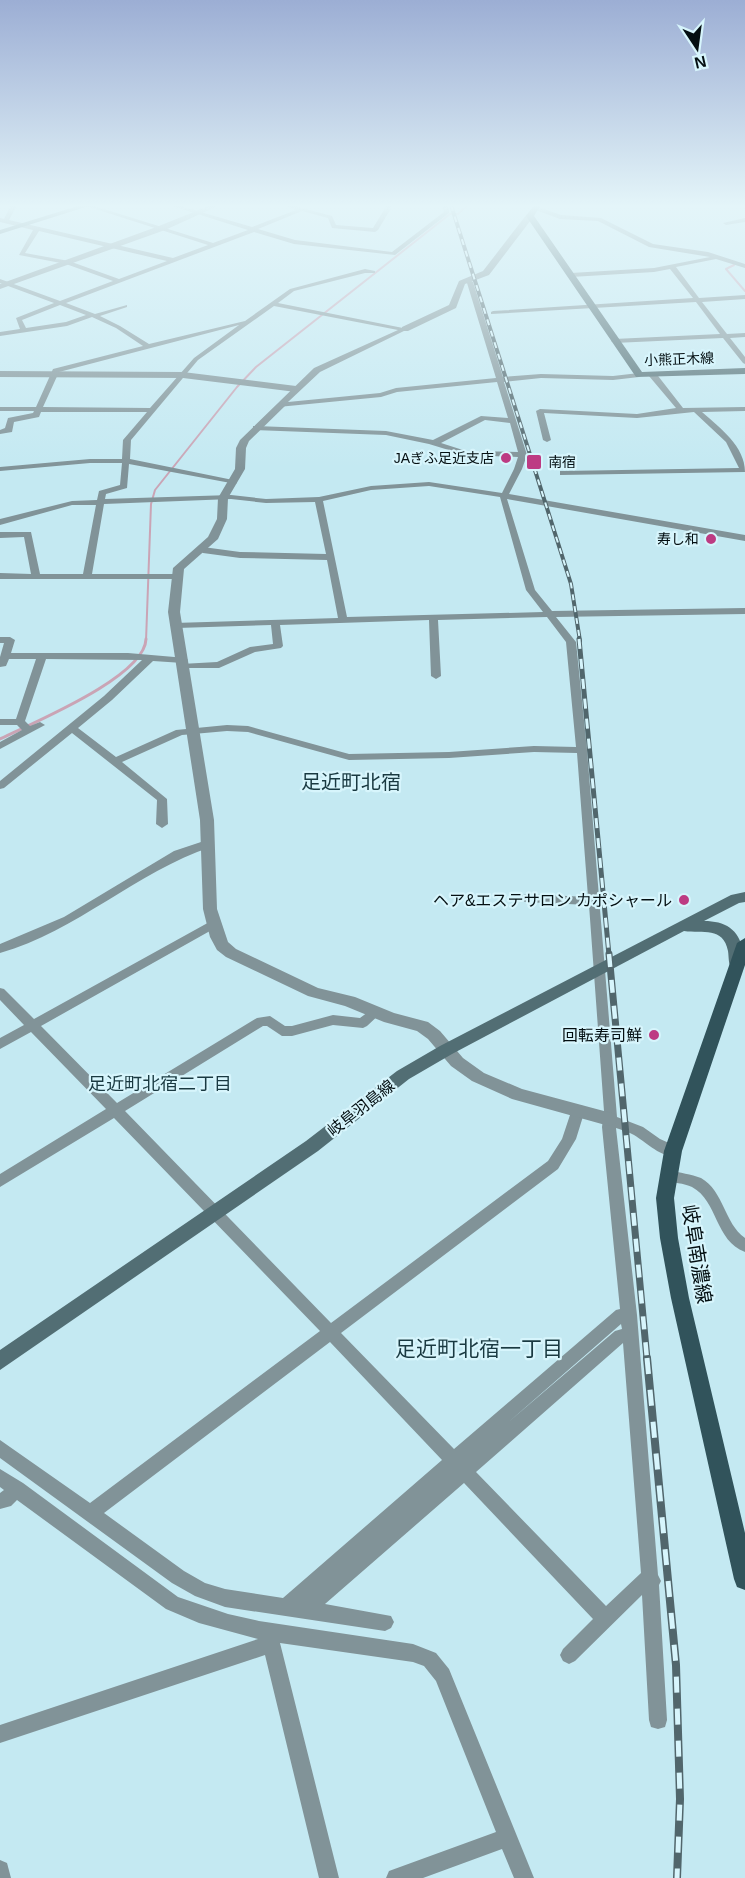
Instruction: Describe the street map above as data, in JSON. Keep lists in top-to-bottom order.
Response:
{
  "streets": {
    "main road": ["小熊正木線", "岐阜羽島線", "岐阜南濃線"]
  },
  "districts": ["足近町北宿", "足近町北宿二丁目", "足近町北宿一丁目"],
  "places": {
    "other": [
      "JAぎふ足近支店",
      "寿し和",
      "ヘア&エステサロン カポシャール",
      "回転寿司鮮"
    ],
    "transit": ["南宿"]
  },
  "north": "bottom"
}
